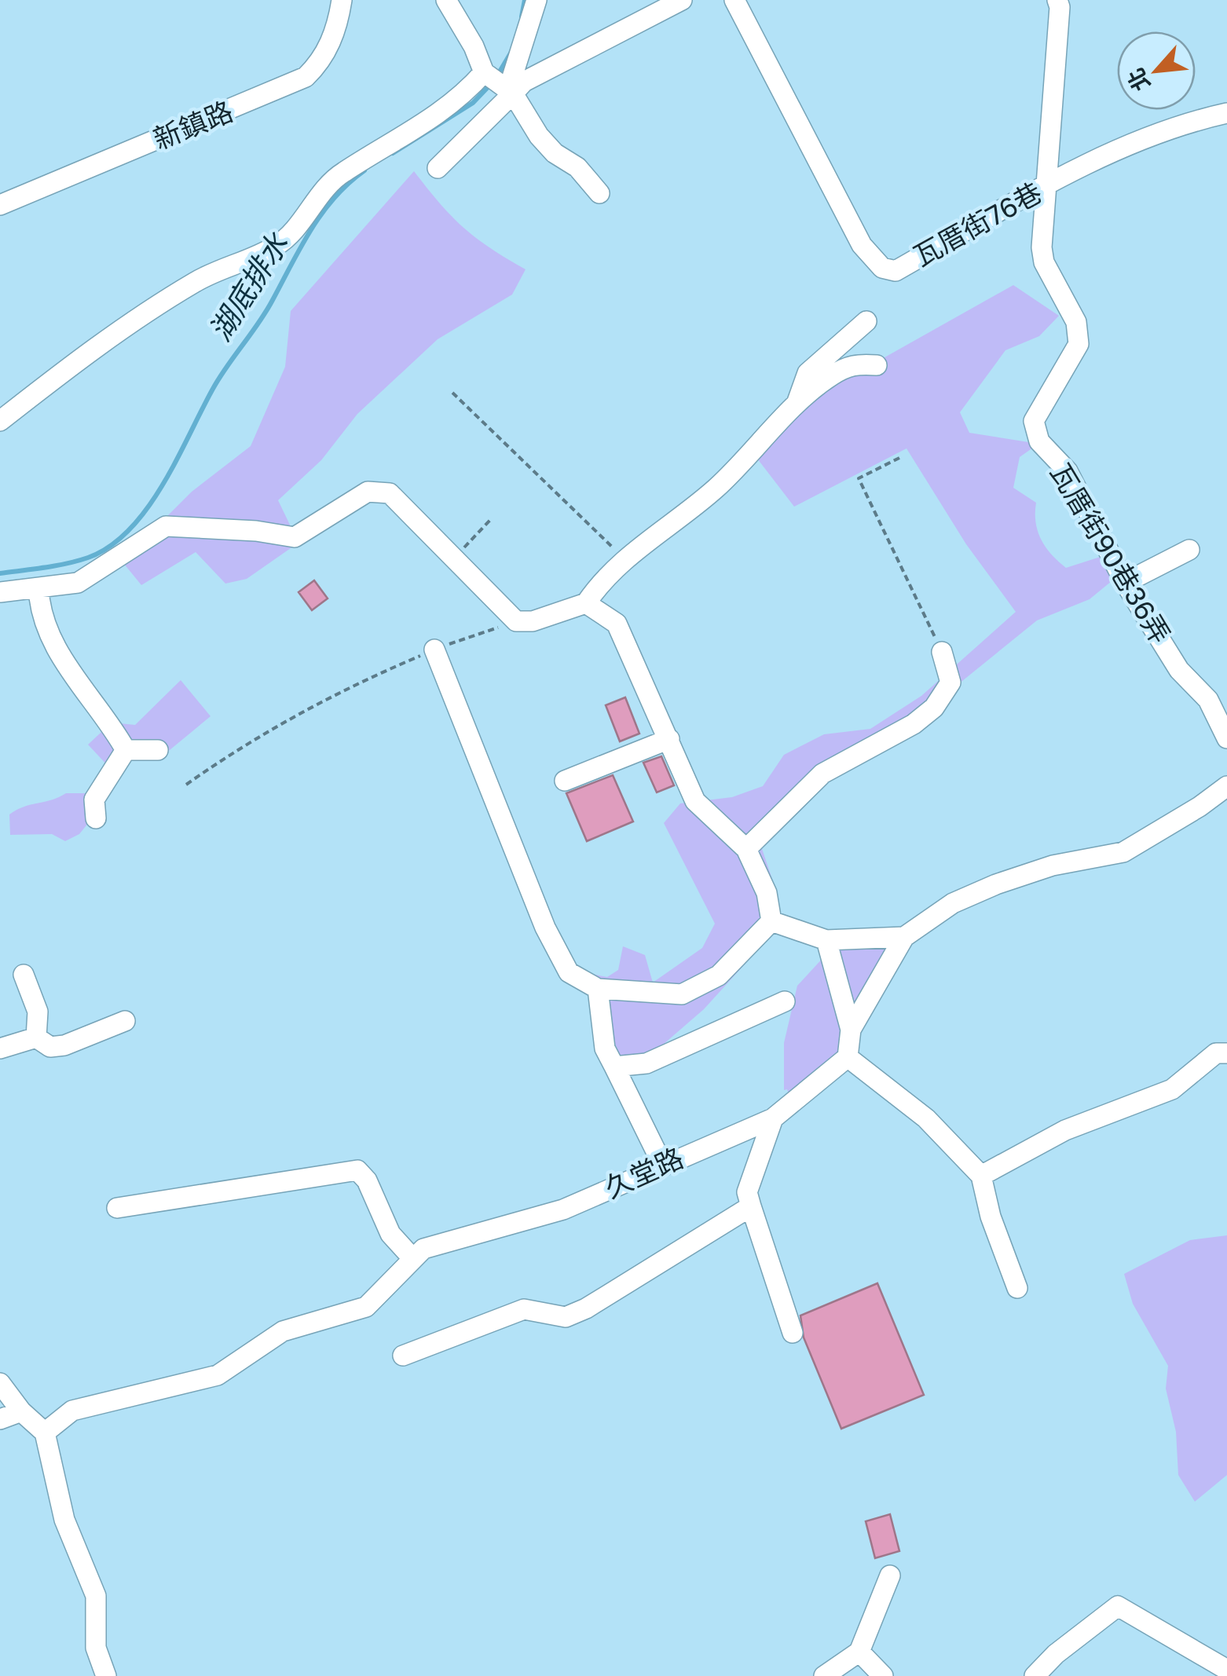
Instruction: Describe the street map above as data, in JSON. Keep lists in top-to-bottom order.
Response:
{
  "streets": {
    "street": [
      "新鎮路",
      "瓦厝街76巷",
      "瓦厝街90巷36弄",
      "久堂路"
    ]
  },
  "crossings": [
    ["瓦厝街76巷", "瓦厝街90巷36弄"]
  ],
  "water": ["湖底排水"],
  "north": "bottom left"
}
